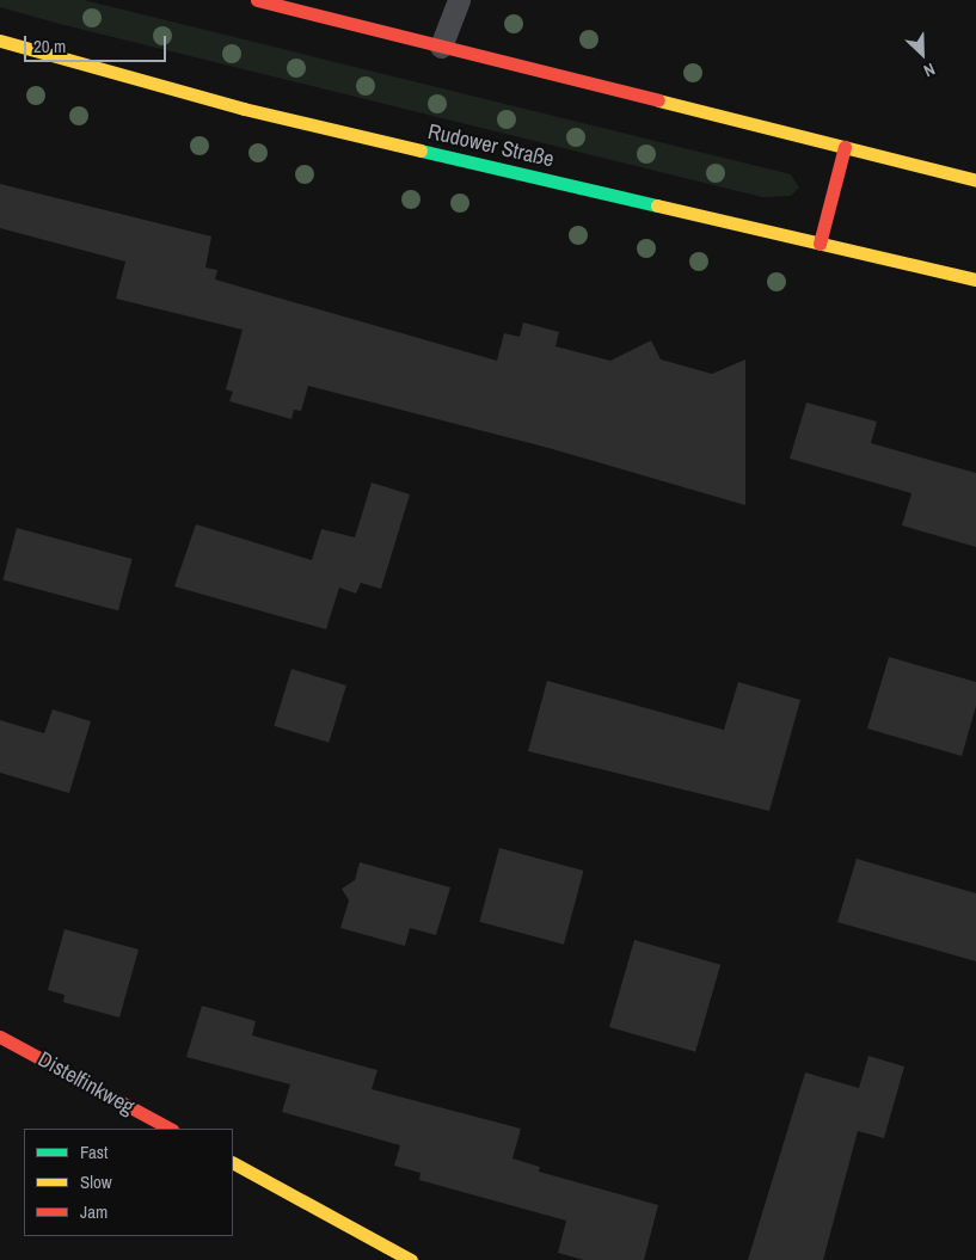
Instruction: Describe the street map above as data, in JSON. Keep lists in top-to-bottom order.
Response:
{
  "streets": {
    "main road": ["Rudower Straße", "Distelfinkweg"]
  },
  "legend": ["Fast", "Slow", "Jam"],
  "scale_bar": "20 m",
  "north": "bottom right"
}
